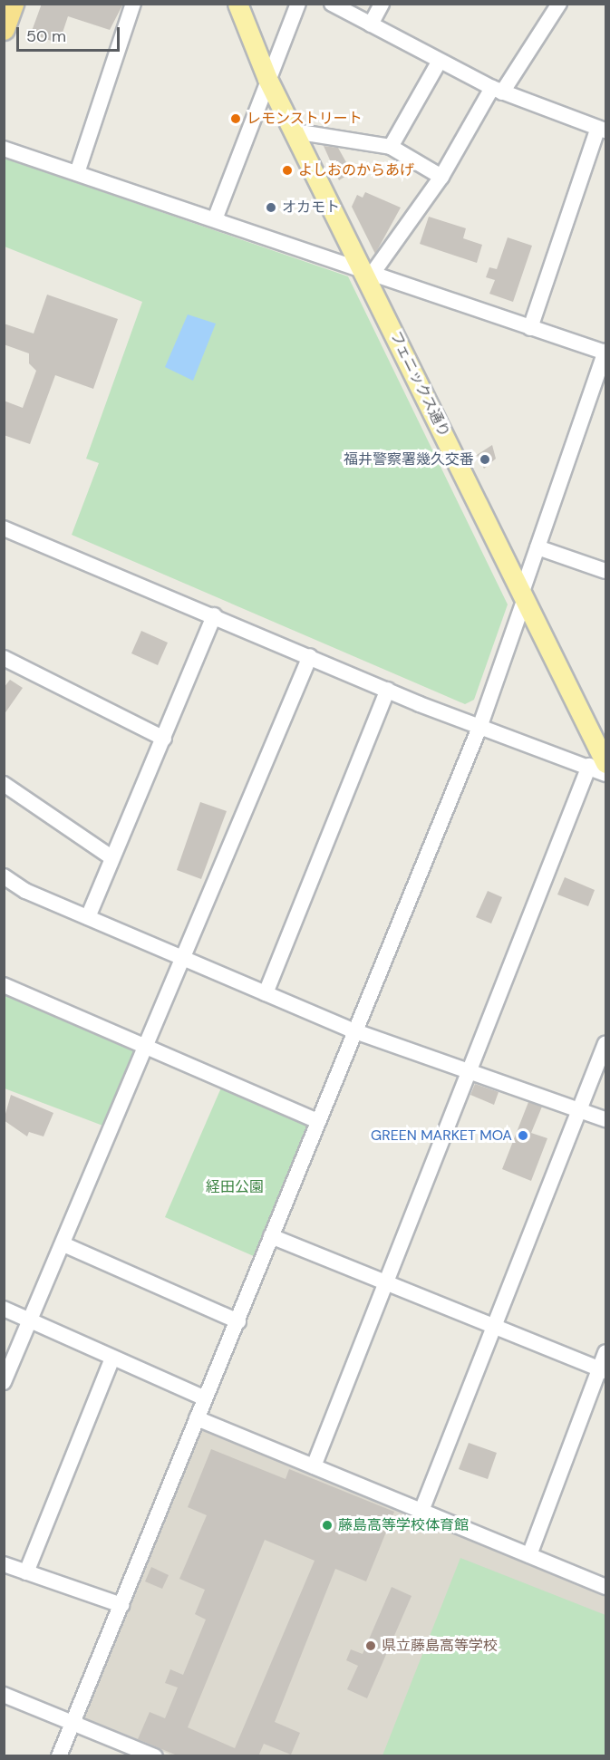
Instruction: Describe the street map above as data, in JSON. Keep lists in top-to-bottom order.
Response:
{
  "streets": {
    "main road": ["フェニックス通り"]
  },
  "parks": ["経田公園"],
  "places": [
    "レモンストリート",
    "よしおのからあげ",
    "オカモト",
    "福井警察署幾久交番",
    "GREEN MARKET MOA",
    "藤島高等学校体育館",
    "県立藤島高等学校"
  ],
  "scale_bar": "50 m"
}
